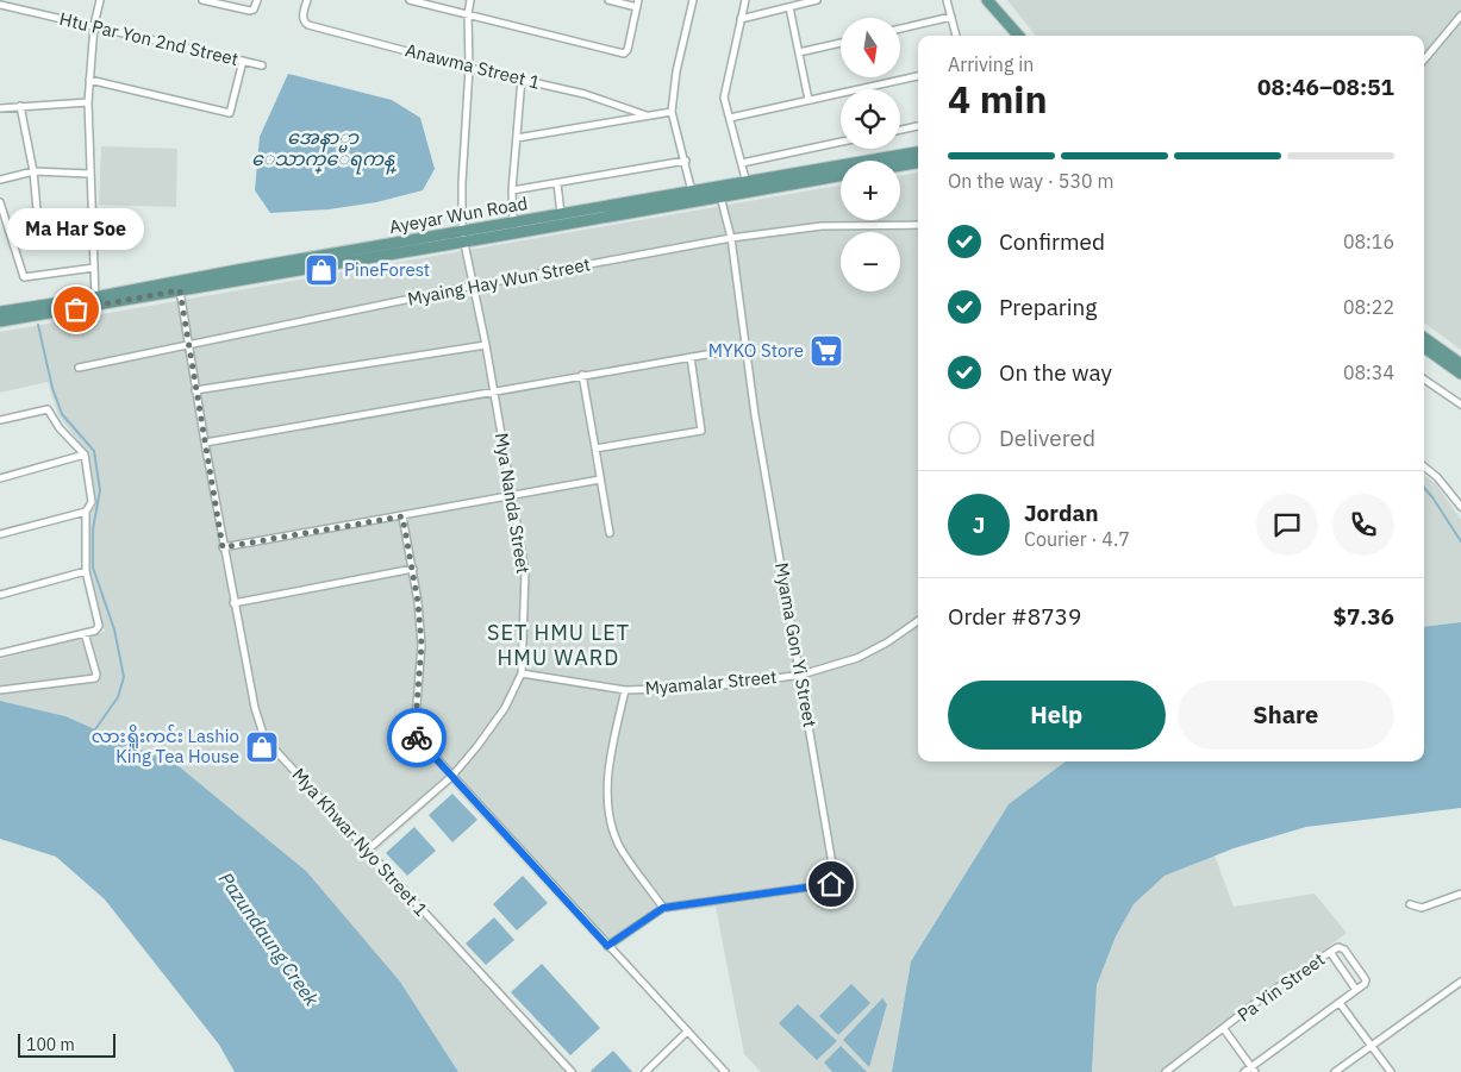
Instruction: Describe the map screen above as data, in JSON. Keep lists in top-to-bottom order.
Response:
{
  "streets": {
    "main road": ["Ayeyar Wun Road"],
    "street": [
      "Htu Par Yon 2nd Street",
      "Anawma Street 1",
      "Myaing Hay Wun Street",
      "Mya Nanda Street",
      "Myama Gon Yi Street",
      "Myamalar Street",
      "Mya Khwar Nyo Street 1",
      "Pa Yin Street"
    ]
  },
  "crossings": [
    ["Anawma Street 1", "Mya Nanda Street"],
    ["Ayeyar Wun Road", "Mya Nanda Street"],
    ["Ayeyar Wun Road", "Myama Gon Yi Street"],
    ["Ayeyar Wun Road", "Mya Khwar Nyo Street 1"],
    ["Myaing Hay Wun Street", "Mya Nanda Street"],
    ["Myaing Hay Wun Street", "Myama Gon Yi Street"],
    ["Myaing Hay Wun Street", "Mya Khwar Nyo Street 1"],
    ["Mya Nanda Street", "Myamalar Street"],
    ["Mya Nanda Street", "Mya Khwar Nyo Street 1"],
    ["Myama Gon Yi Street", "Myamalar Street"]
  ],
  "districts": ["SET HMU LET HMU WARD"],
  "water": ["အေနာ္မာ ေသာက္ေရကန္", "Pazundaung Creek"],
  "places": {
    "shop": ["PineForest", "လားရှိုးကင်း Lashio King Tea House"],
    "other": ["Ma Har Soe"],
    "supermarket": ["MYKO Store"]
  },
  "scale_bar": "100 m",
  "north": "bottom",
  "page": {
    "map_buttons": ["+", "−"],
    "heading": ["4 min", "Arriving in", "08:46–08:51"],
    "panel": [
      "Jordan",
      "Courier · 4.7",
      "Order #8739",
      "$7.36"
    ],
    "bar": "On the way · 530 m",
    "bubble": "Ma Har Soe",
    "list": [
      ["Confirmed", "08:16"],
      ["Preparing", "08:22"],
      ["On the way", "08:34"],
      "Delivered"
    ],
    "round": "J",
    "buttons": ["Help", "Share"],
    "scale": "100 m"
  }
}
